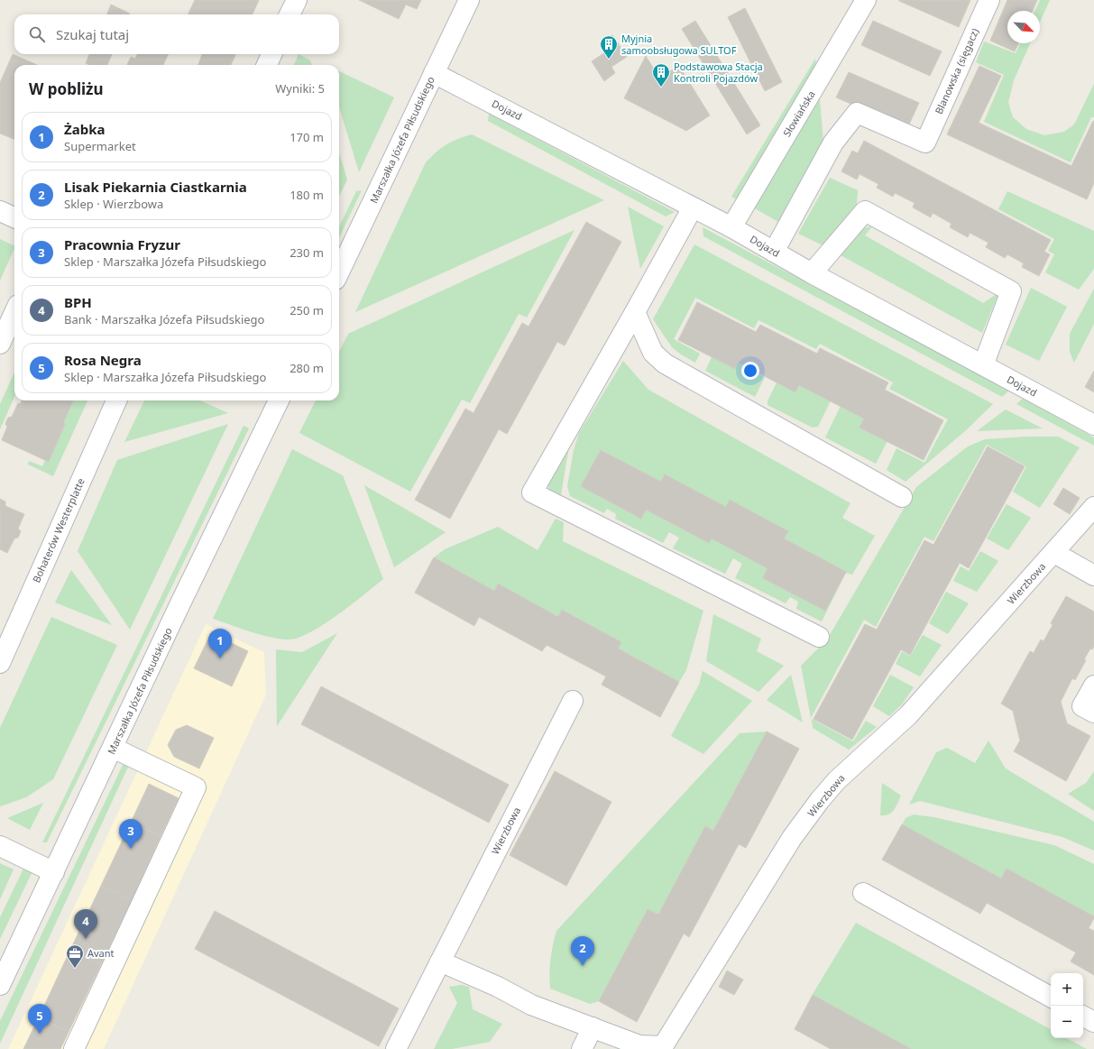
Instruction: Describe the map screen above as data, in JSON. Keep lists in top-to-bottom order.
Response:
{
  "streets": {
    "street": [
      "Blanowska (sięgacz)",
      "Dojazd",
      "Słowiańska",
      "Marszałka Józefa Piłsudskiego",
      "Bohaterów Westerplatte",
      "Wierzbowa"
    ]
  },
  "crossings": [
    ["Blanowska (sięgacz)", "Dojazd"],
    ["Dojazd", "Słowiańska"],
    ["Dojazd", "Marszałka Józefa Piłsudskiego"]
  ],
  "places": {
    "building": ["Myjnia samoobsługowa SULTOF", "Podstawowa Stacja Kontroli Pojazdów"],
    "office": ["Avant"]
  },
  "north": "bottom right",
  "page": {
    "search": "Szukaj tutaj",
    "heading": ["W pobliżu", "Wyniki: 5"],
    "list": [
      {
        "mark": "1",
        "name": "Żabka",
        "note": "Supermarket",
        "value": "170 m"
      },
      {
        "mark": "2",
        "name": "Lisak Piekarnia Ciastkarnia",
        "note": "Sklep · Wierzbowa",
        "value": "180 m"
      },
      {
        "mark": "3",
        "name": "Pracownia Fryzur",
        "note": "Sklep · Marszałka Józefa Piłsudskiego",
        "value": "230 m"
      },
      {
        "mark": "4",
        "name": "BPH",
        "note": "Bank · Marszałka Józefa Piłsudskiego",
        "value": "250 m"
      },
      {
        "mark": "5",
        "name": "Rosa Negra",
        "note": "Sklep · Marszałka Józefa Piłsudskiego",
        "value": "280 m"
      }
    ],
    "pins": [
      "1",
      "3",
      "4",
      "2",
      "5"
    ],
    "map_buttons": ["+", "−"]
  }
}
